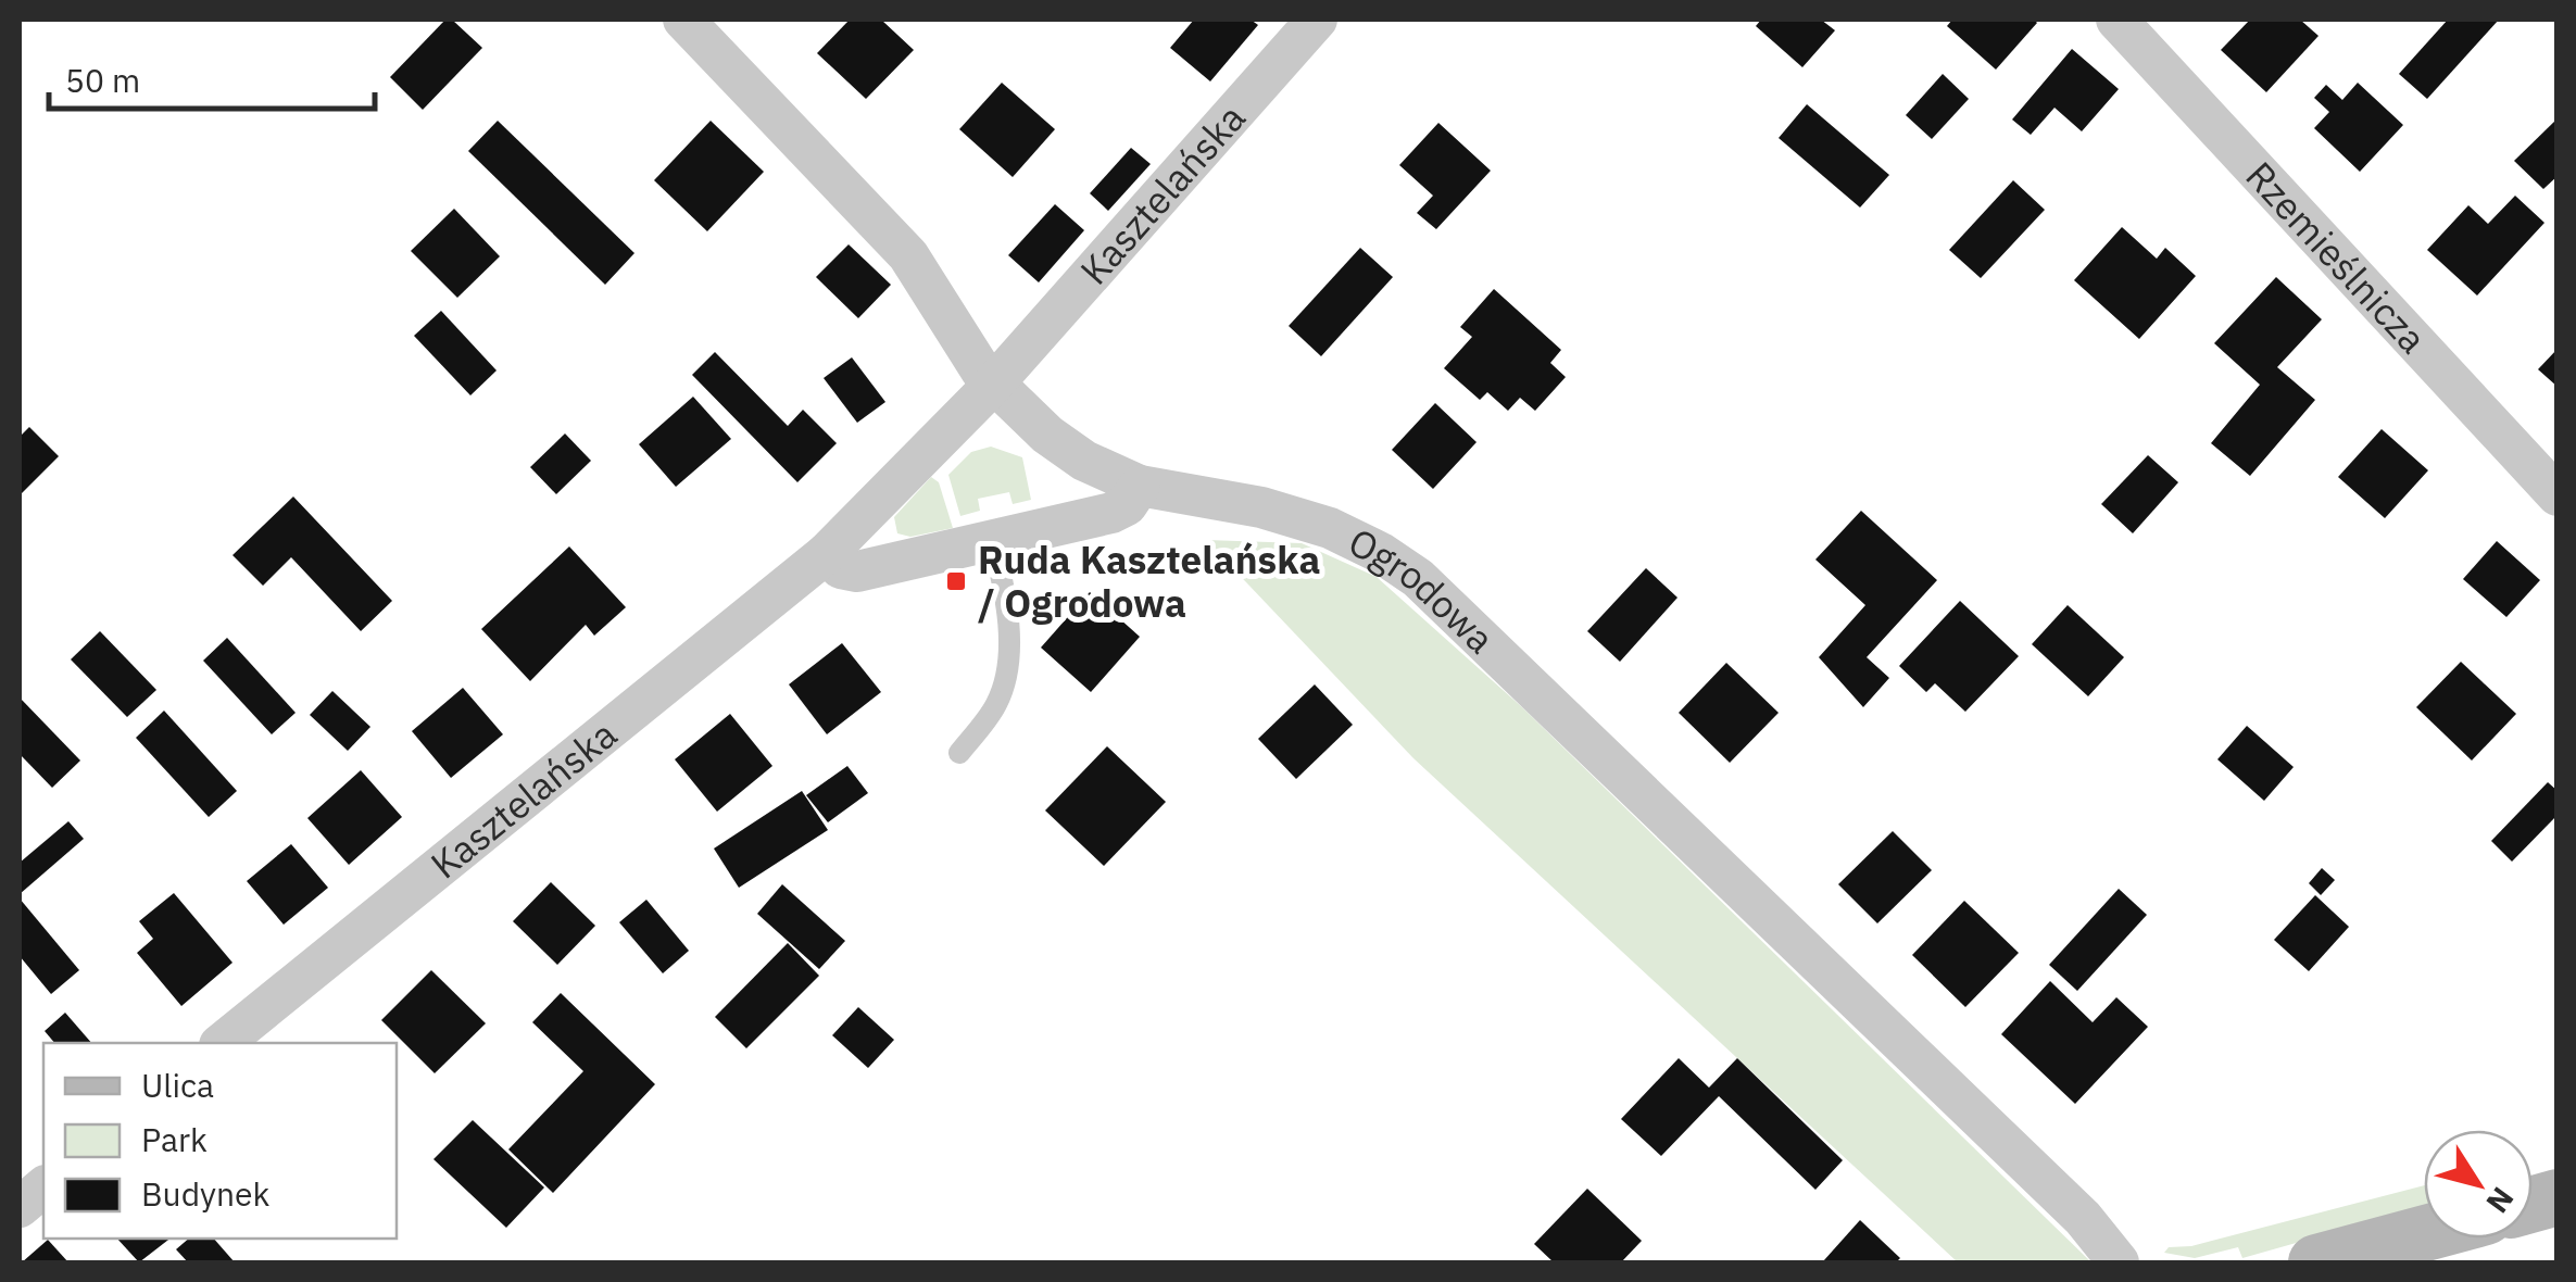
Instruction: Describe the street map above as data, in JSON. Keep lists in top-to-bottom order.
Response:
{
  "streets": {
    "street": ["Kasztelańska", "Rzemieślnicza", "Ogrodowa"]
  },
  "crossings": [
    ["Kasztelańska", "Ogrodowa"]
  ],
  "places": {
    "transit": ["Ruda Kasztelańska / Ogrodowa"]
  },
  "legend": ["Ulica", "Park", "Budynek"],
  "scale_bar": "50 m",
  "north": "bottom right"
}
